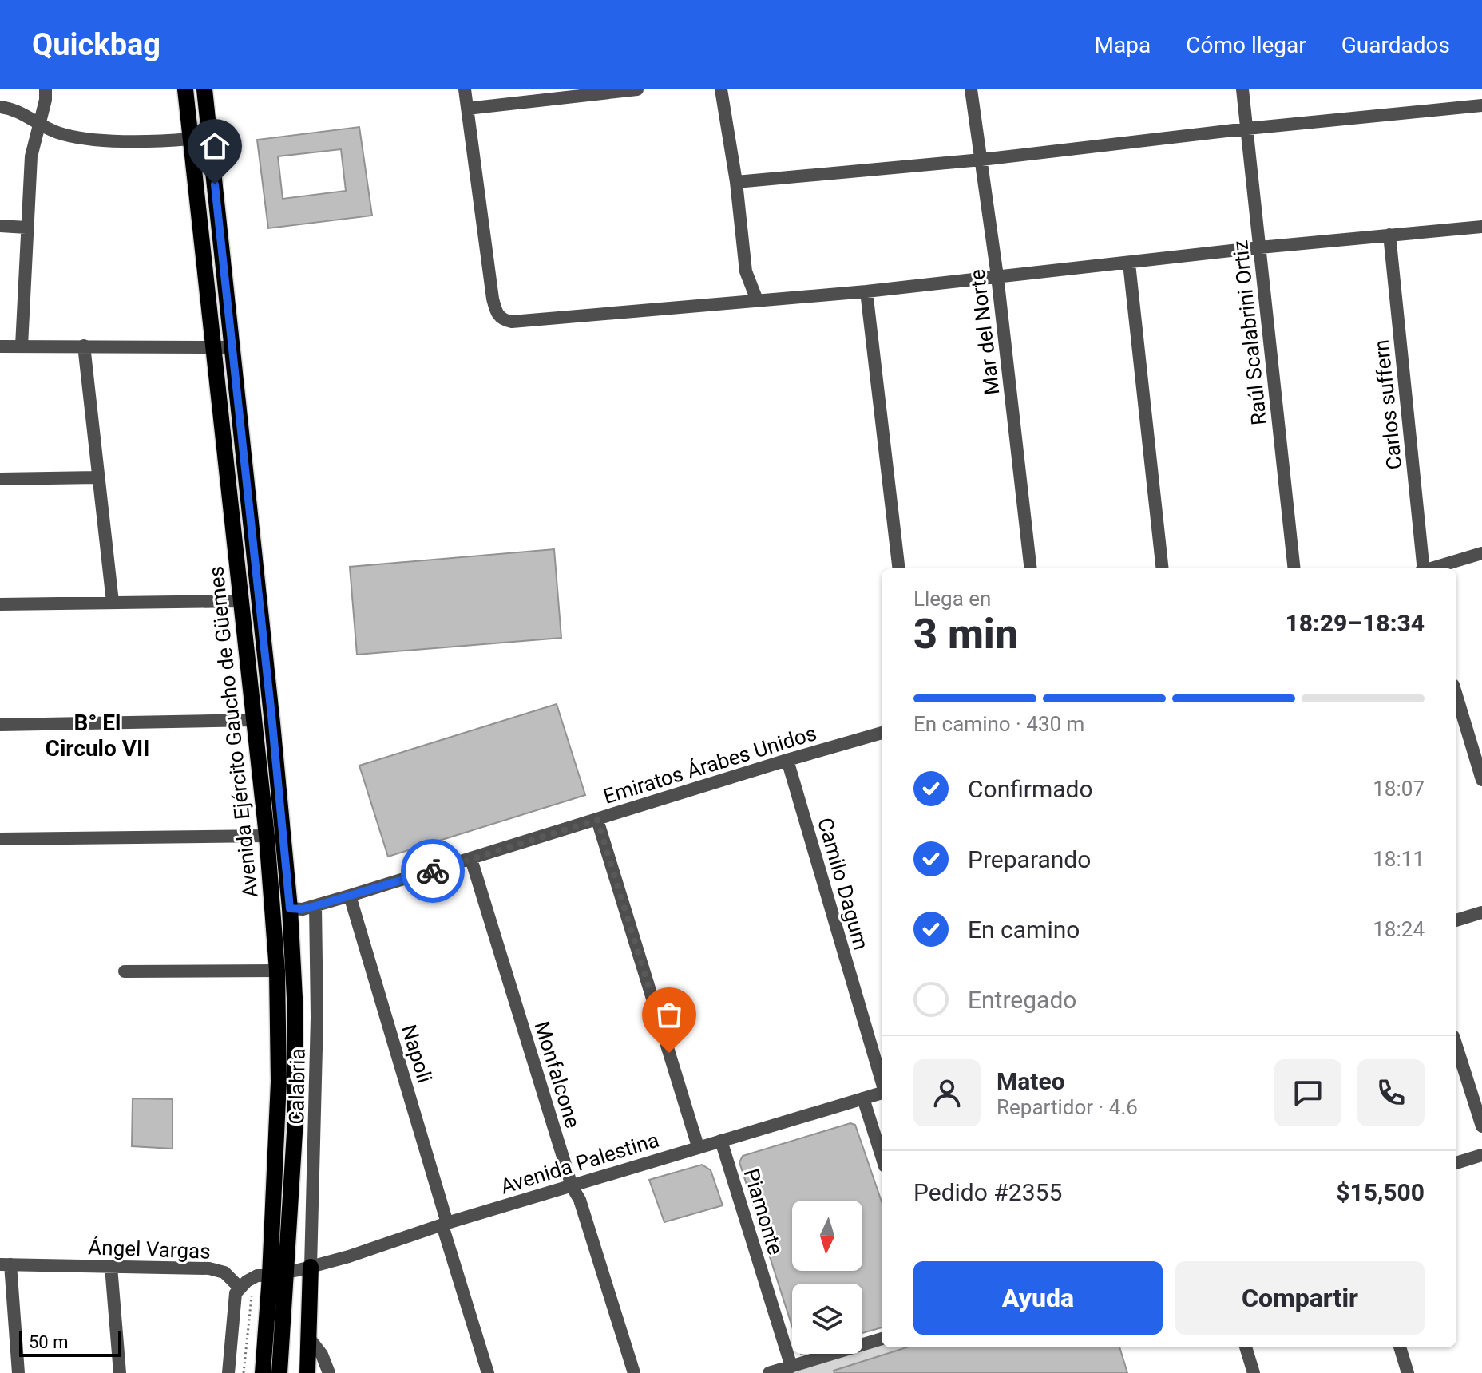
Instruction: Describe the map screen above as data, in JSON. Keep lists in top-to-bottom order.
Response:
{
  "streets": {
    "main road": ["Avenida Ejército Gaucho de Güemes"],
    "street": [
      "Mar del Norte",
      "Raúl Scalabrini Ortiz",
      "Carlos suffern",
      "Emiratos Árabes Unidos",
      "Camilo Dagum",
      "Napoli",
      "Monfalcone",
      "Calabria",
      "Avenida Palestina",
      "Piamonte",
      "Ángel Vargas"
    ]
  },
  "crossings": [
    ["Avenida Ejército Gaucho de Güemes", "Emiratos Árabes Unidos"],
    ["Avenida Ejército Gaucho de Güemes", "Avenida Palestina"],
    ["Emiratos Árabes Unidos", "Camilo Dagum"],
    ["Emiratos Árabes Unidos", "Napoli"],
    ["Emiratos Árabes Unidos", "Monfalcone"],
    ["Emiratos Árabes Unidos", "Calabria"],
    ["Napoli", "Avenida Palestina"],
    ["Monfalcone", "Avenida Palestina"],
    ["Calabria", "Avenida Palestina"],
    ["Avenida Palestina", "Piamonte"]
  ],
  "districts": ["B° El Circulo VII"],
  "scale_bar": "50 m",
  "north": "bottom",
  "page": {
    "header": "Quickbag",
    "nav": ["Mapa", "Cómo llegar", "Guardados"],
    "heading": ["3 min", "Llega en", "18:29–18:34"],
    "panel": [
      "Mateo",
      "Repartidor · 4.6",
      "Pedido #2355",
      "$15,500"
    ],
    "bar": "En camino · 430 m",
    "list": [
      ["Confirmado", "18:07"],
      ["Preparando", "18:11"],
      ["En camino", "18:24"],
      "Entregado"
    ],
    "buttons": ["Ayuda", "Compartir"],
    "scale": "50 m"
  }
}
